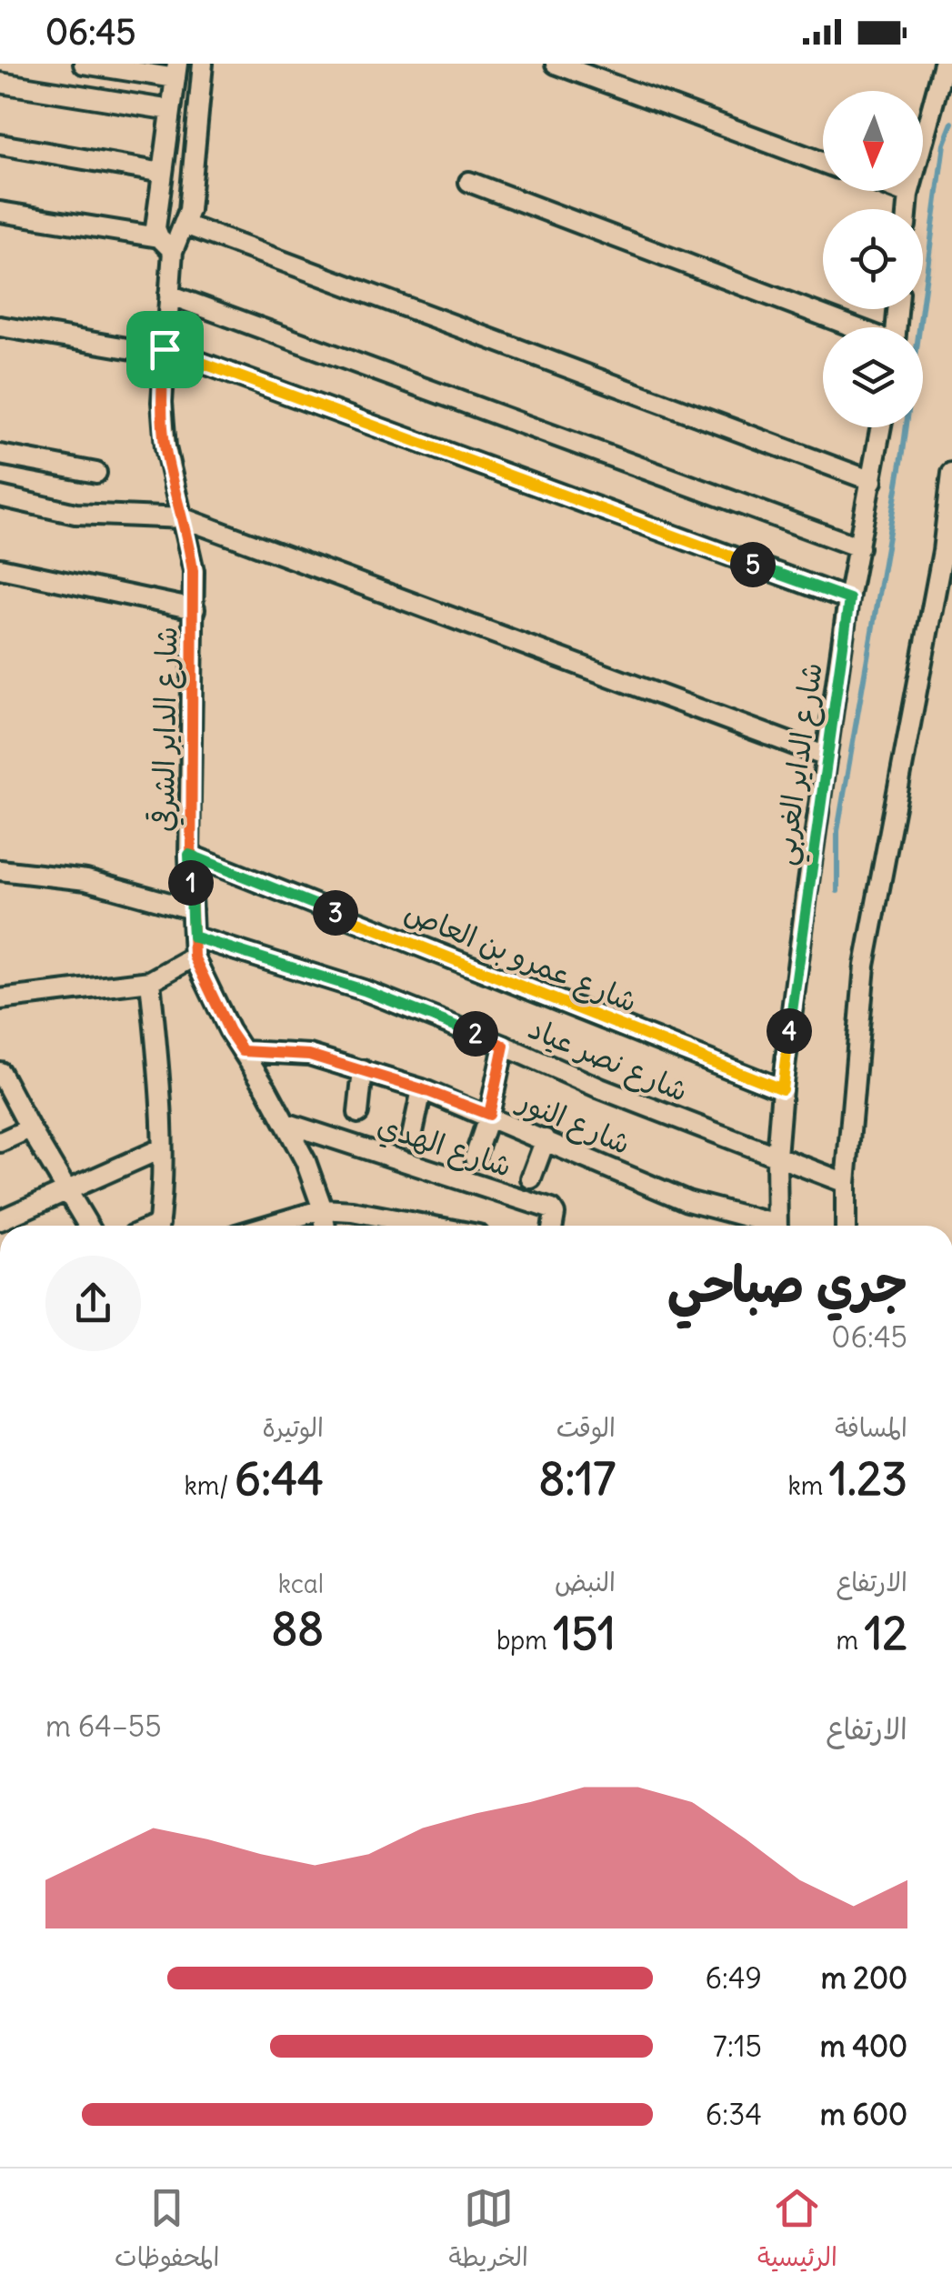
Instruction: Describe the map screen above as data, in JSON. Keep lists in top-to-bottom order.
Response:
{
  "streets": {
    "street": [
      "شارع الداير الشرقي",
      "شارع الداير الغربي",
      "شارع عمرو بن العاص",
      "شارع نصر عياد",
      "شارع النور",
      "شارع الهدي"
    ]
  },
  "crossings": [
    ["شارع الداير الشرقي", "شارع عمرو بن العاص"],
    ["شارع الداير الشرقي", "شارع نصر عياد"],
    ["شارع الداير الشرقي", "شارع النور"],
    ["شارع الداير الشرقي", "شارع الهدي"],
    ["شارع الداير الغربي", "شارع عمرو بن العاص"],
    ["شارع الداير الغربي", "شارع نصر عياد"]
  ],
  "north": "bottom",
  "page": {
    "status": "06:45",
    "pins": [
      "5",
      "1",
      "3",
      "4",
      "2"
    ],
    "heading": ["جري صباحي", "06:45"],
    "stats": [
      ["المسافة", "1.23 km"],
      ["الوقت", "8:17"],
      ["الوتيرة", "6:44 /km"],
      ["الارتفاع", "12 m"],
      ["النبض", "151 bpm"],
      ["kcal", "88"]
    ],
    "chart": ["الارتفاع", "55–64 m"],
    "list": [
      {
        "name": "200 m",
        "note": "6:49"
      },
      {
        "name": "400 m",
        "note": "7:15"
      },
      {
        "name": "600 m",
        "note": "6:34"
      }
    ],
    "tabs": ["الرئيسية", "الخريطة", "المحفوظات"]
  }
}
